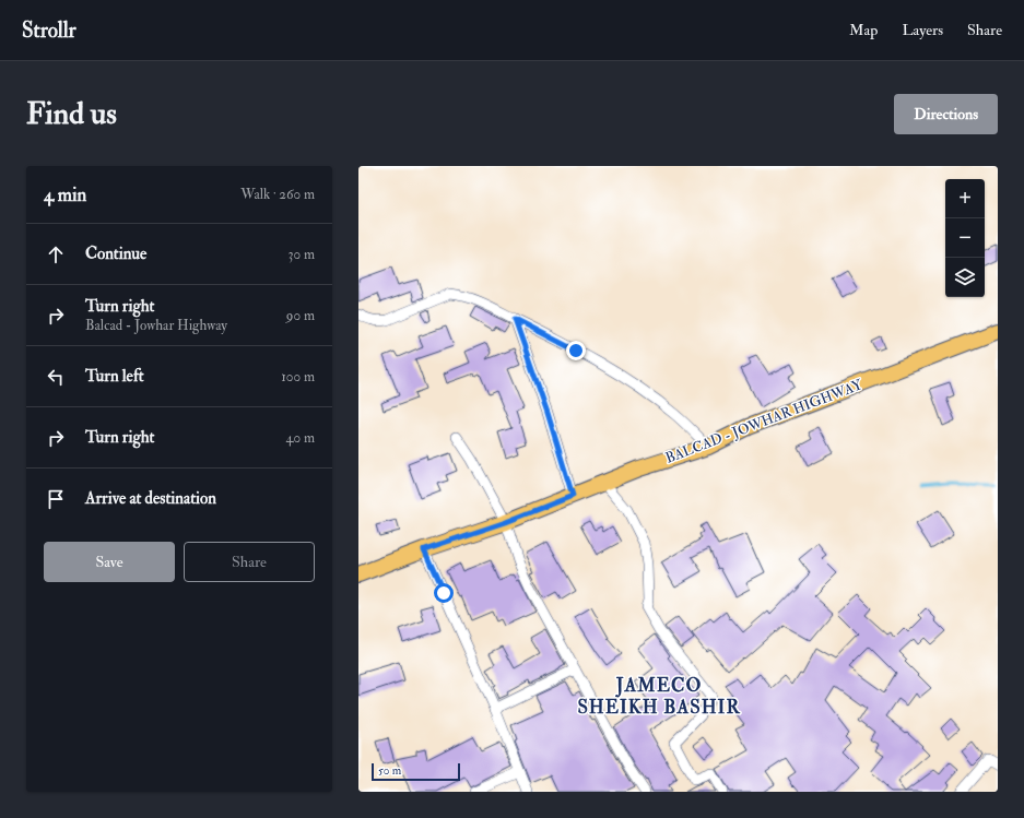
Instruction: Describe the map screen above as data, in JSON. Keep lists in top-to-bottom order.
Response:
{
  "streets": {
    "main road": ["BALCAD - JOWHAR HIGHWAY"]
  },
  "districts": ["JAMECO SHEIKH BASHIR"],
  "scale_bar": "50 m",
  "page": {
    "header": "Strollr",
    "nav": ["Map", "Layers", "Share"],
    "buttons": [
      "Directions",
      ["Save", "Share"]
    ],
    "title": "Find us",
    "heading": ["4 min", "Walk · 260 m"],
    "map_buttons": ["+", "−"],
    "list": [
      ["Continue", "30 m"],
      ["Turn right", "Balcad - Jowhar Highway", "90 m"],
      ["Turn left", "100 m"],
      ["Turn right", "40 m"],
      "Arrive at destination"
    ],
    "scale": "50 m"
  }
}
